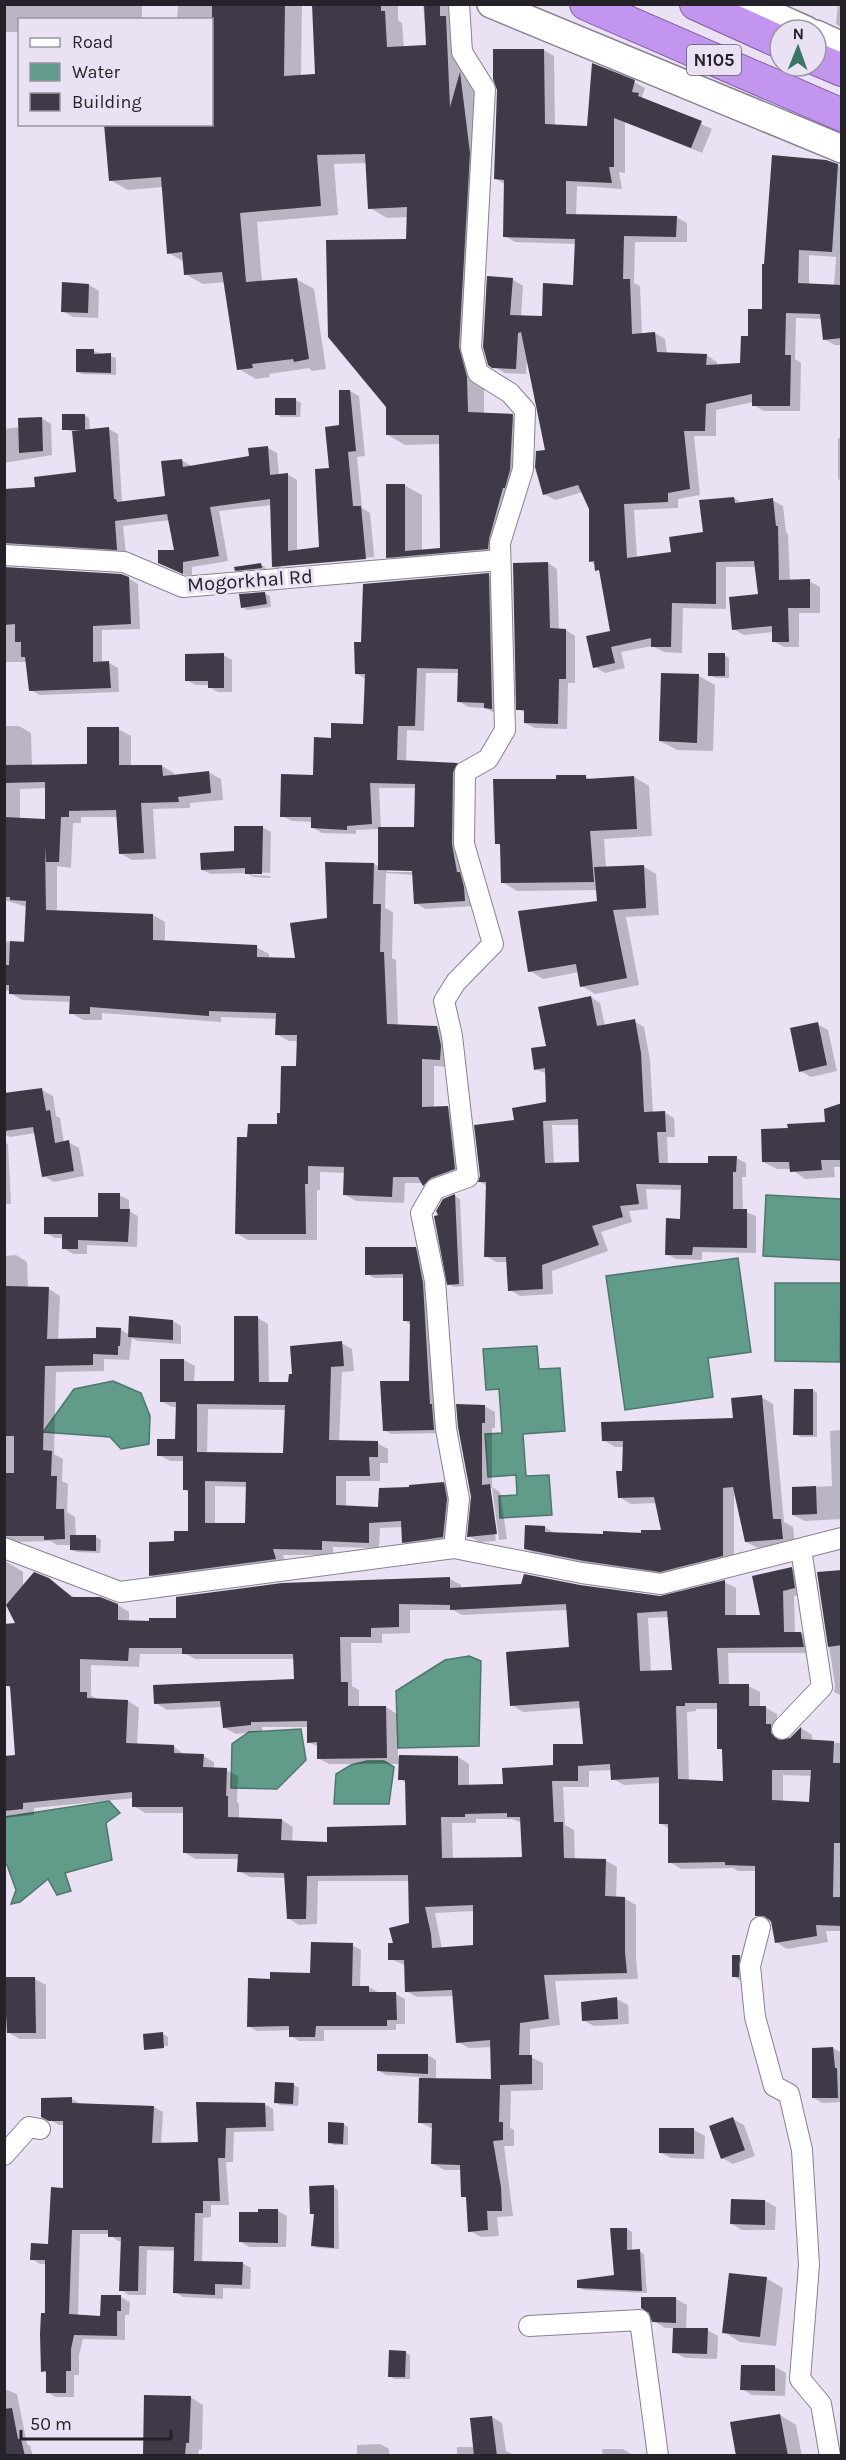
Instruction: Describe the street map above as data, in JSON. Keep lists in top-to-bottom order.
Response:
{
  "streets": {
    "highway": ["N105"],
    "street": ["Mogorkhal Rd"]
  },
  "legend": ["Road", "Water", "Building"],
  "scale_bar": "50 m",
  "north": "top"
}
